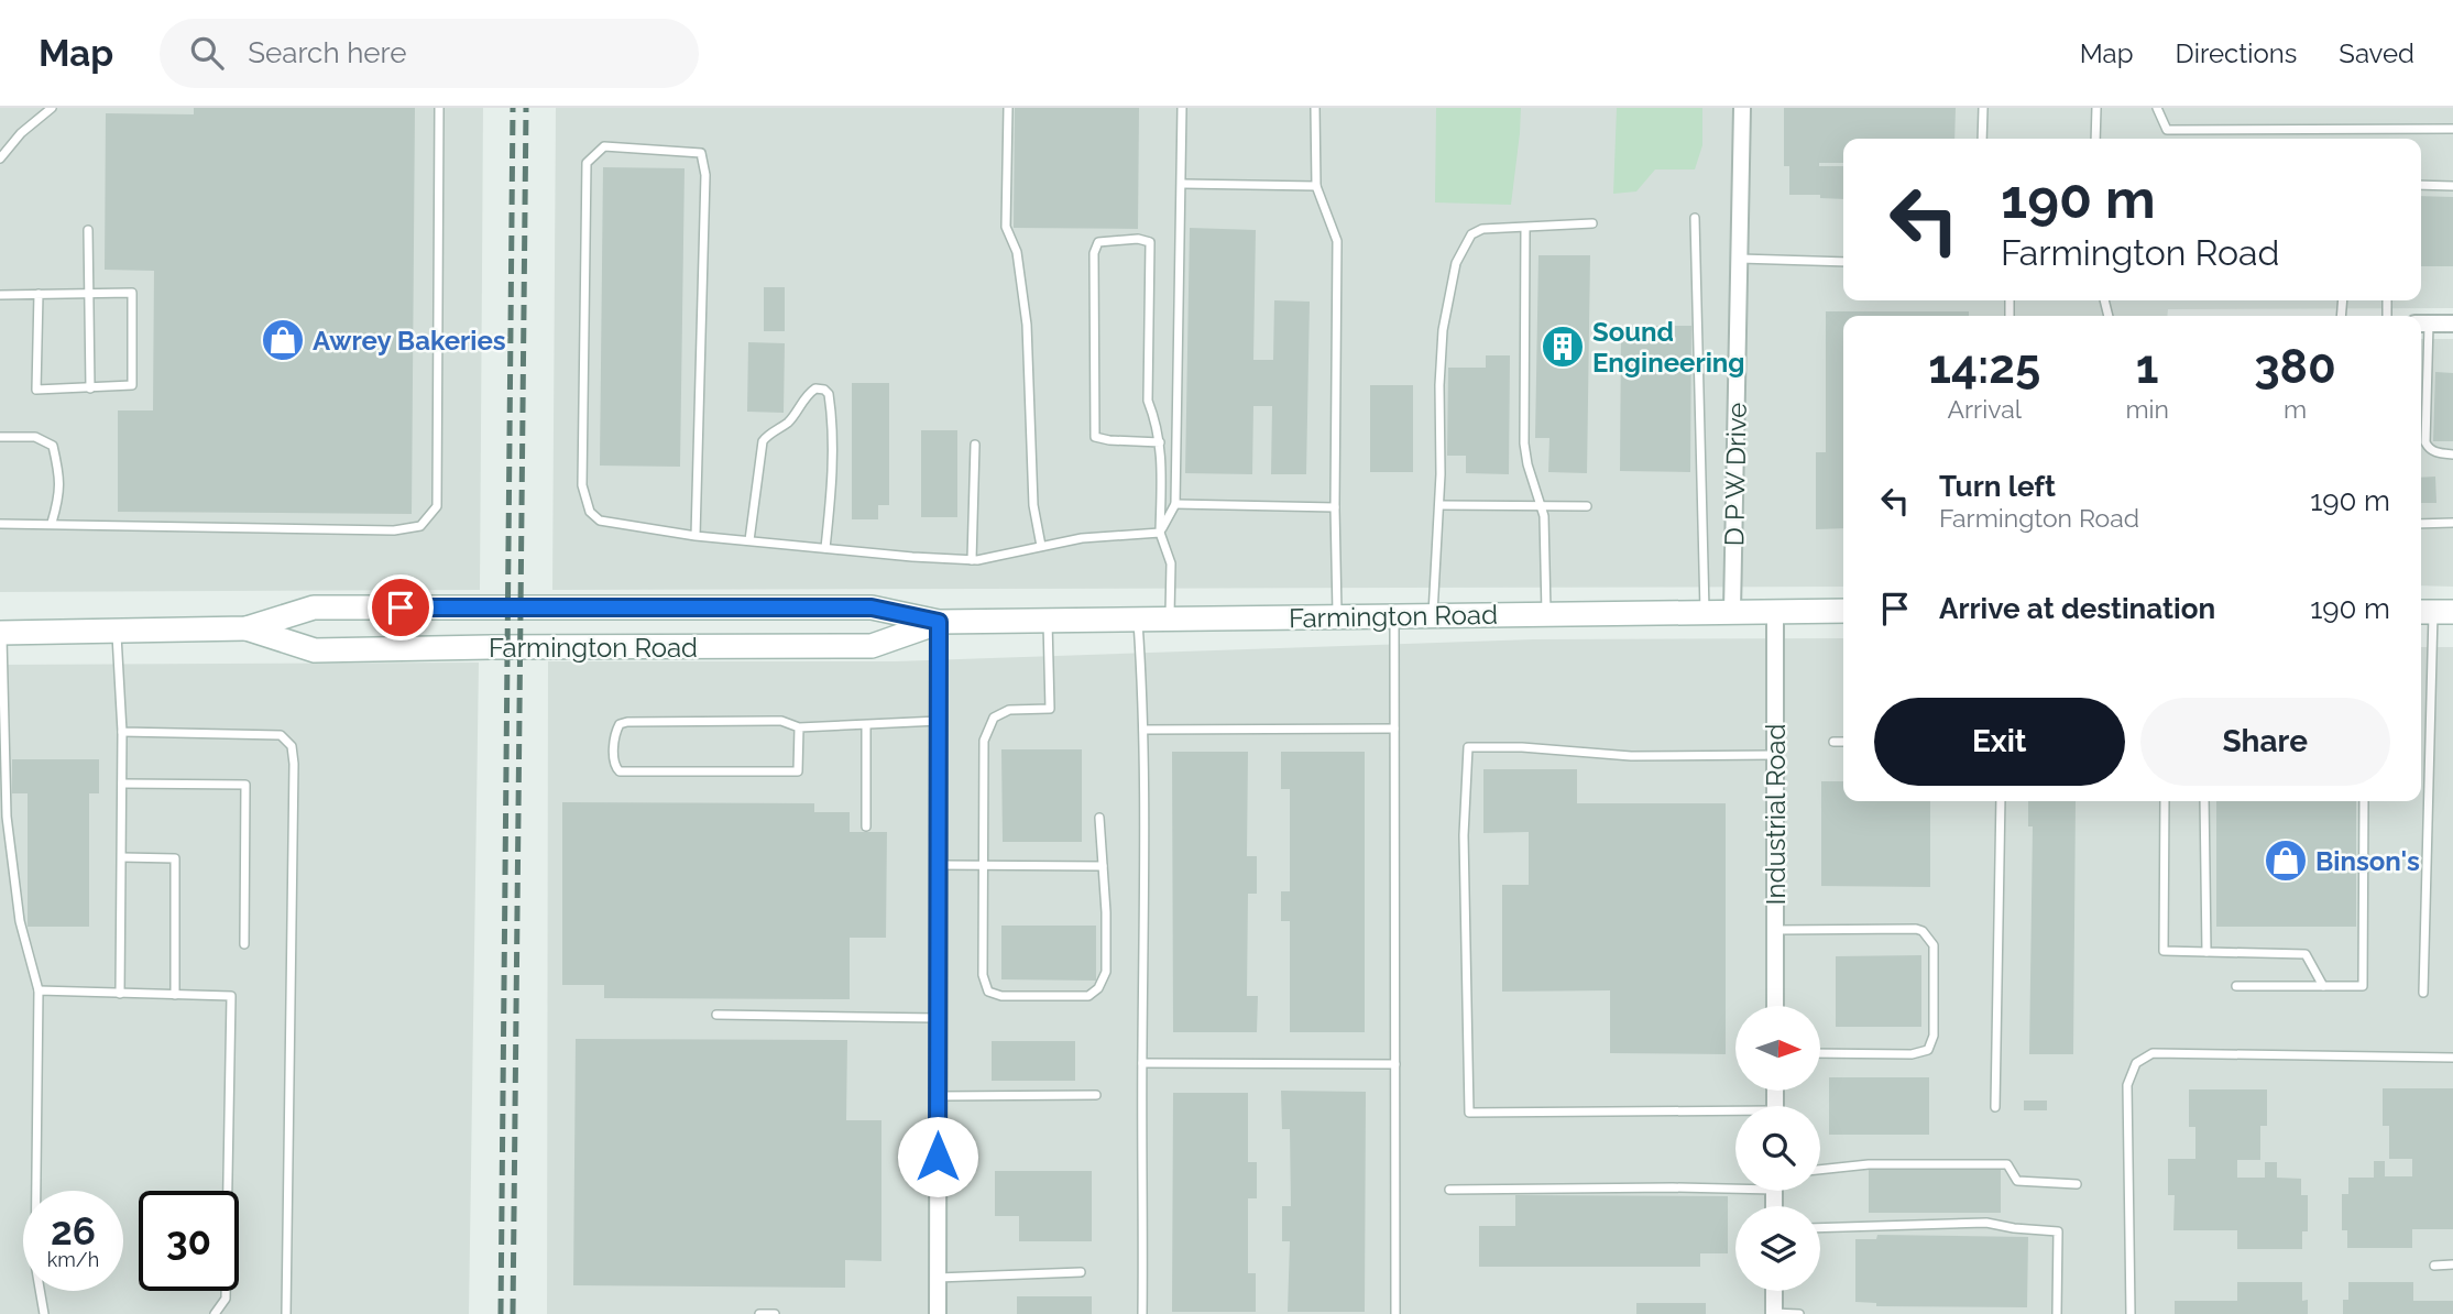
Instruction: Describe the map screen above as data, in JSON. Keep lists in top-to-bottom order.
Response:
{
  "streets": {
    "main road": ["Farmington Road"],
    "street": ["D P W Drive", "Industrial Road"]
  },
  "crossings": [
    ["D P W Drive", "Farmington Road"],
    ["Farmington Road", "Industrial Road"]
  ],
  "places": {
    "shop": ["Awrey Bakeries", "Binson's"],
    "building": ["Sound Engineering"]
  },
  "north": "right",
  "page": {
    "header": "Map",
    "search": "Search here",
    "nav": ["Map", "Directions", "Saved"],
    "turn": ["190 m", "Farmington Road"],
    "eta": [
      "14:25",
      "Arrival",
      "1",
      "min",
      "380",
      "m"
    ],
    "list": [
      {
        "name": "Turn left",
        "note": "Farmington Road",
        "value": "190 m"
      },
      {
        "name": "Arrive at destination",
        "value": "190 m"
      }
    ],
    "buttons": ["Exit", "Share"],
    "speed": "26 km/h",
    "limit": "30"
  }
}
